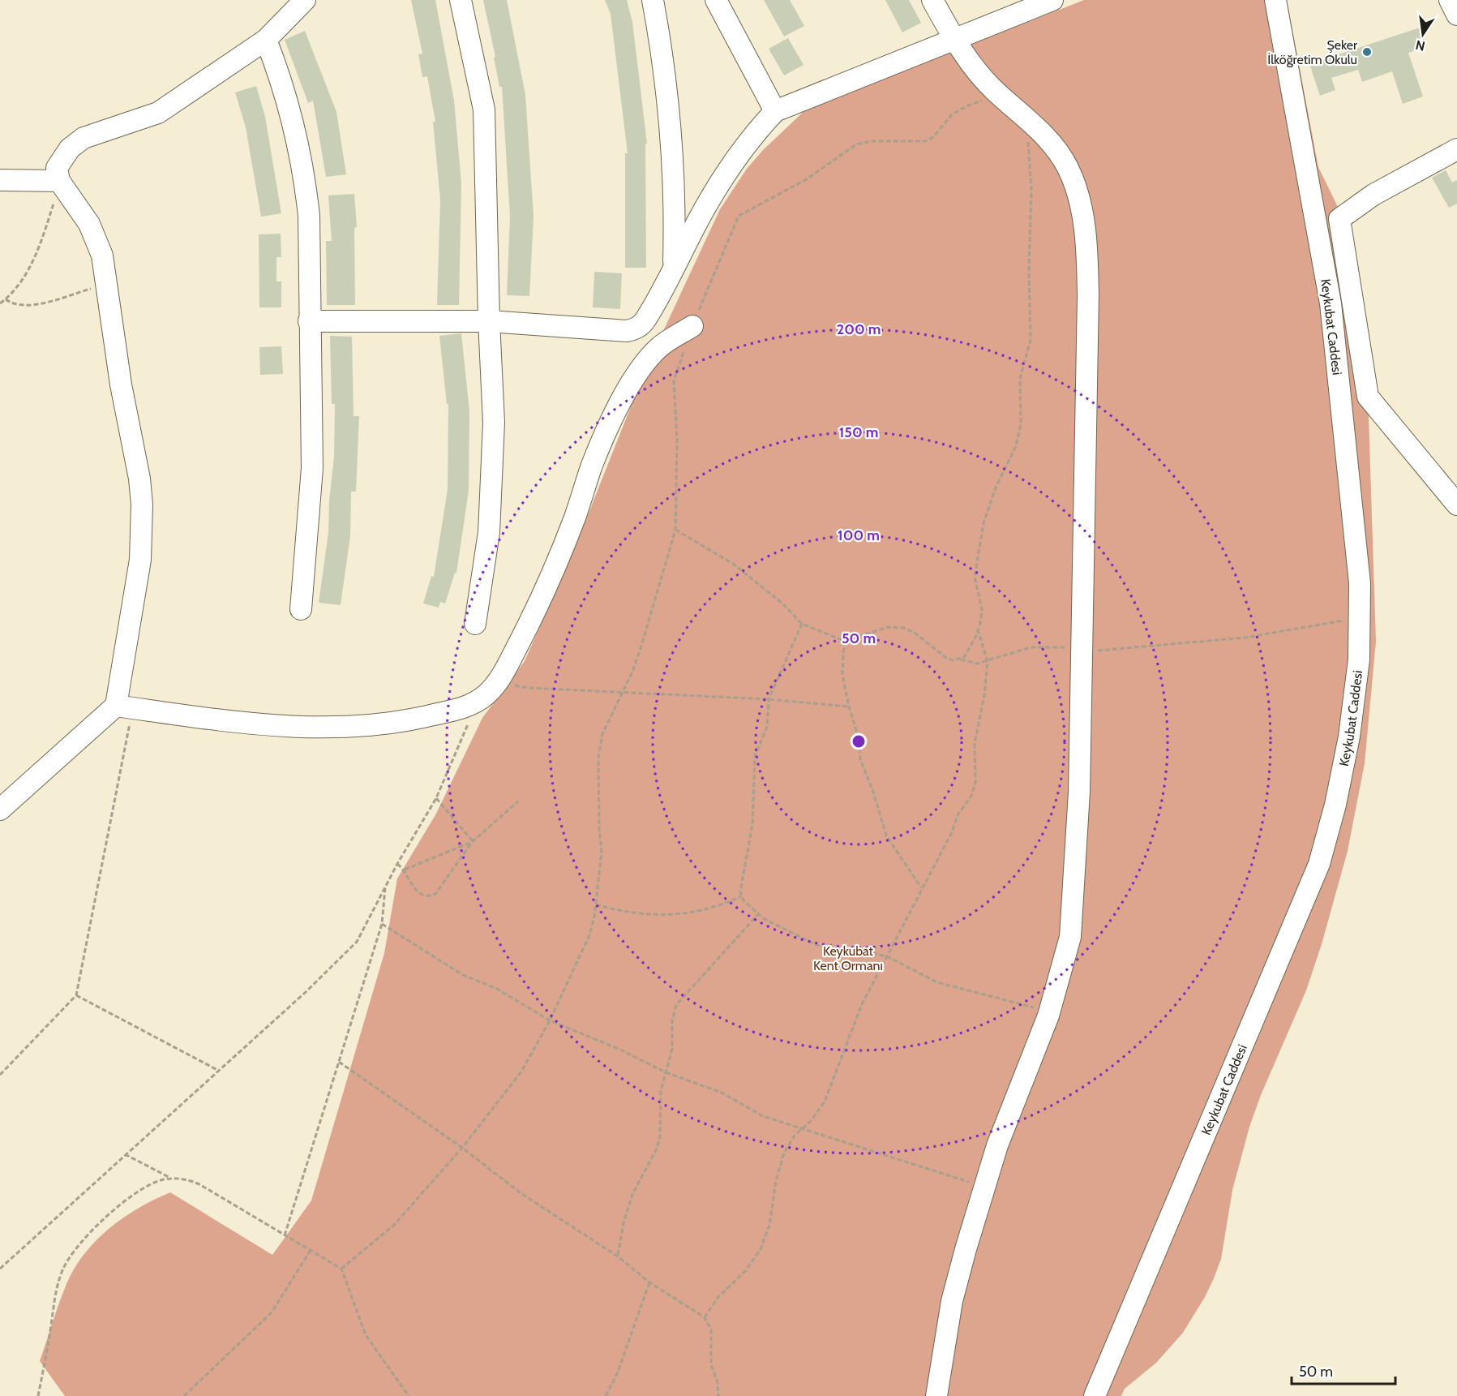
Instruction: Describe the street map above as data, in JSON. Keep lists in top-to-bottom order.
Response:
{
  "streets": {
    "street": ["Keykubat Caddesi"]
  },
  "parks": ["Keykubat Kent Ormanı"],
  "places": ["Şeker İlköğretim Okulu"],
  "scale_bar": "50 m",
  "north": "bottom",
  "rings": [
    "200 m",
    "150 m",
    "100 m",
    "50 m"
  ]
}
